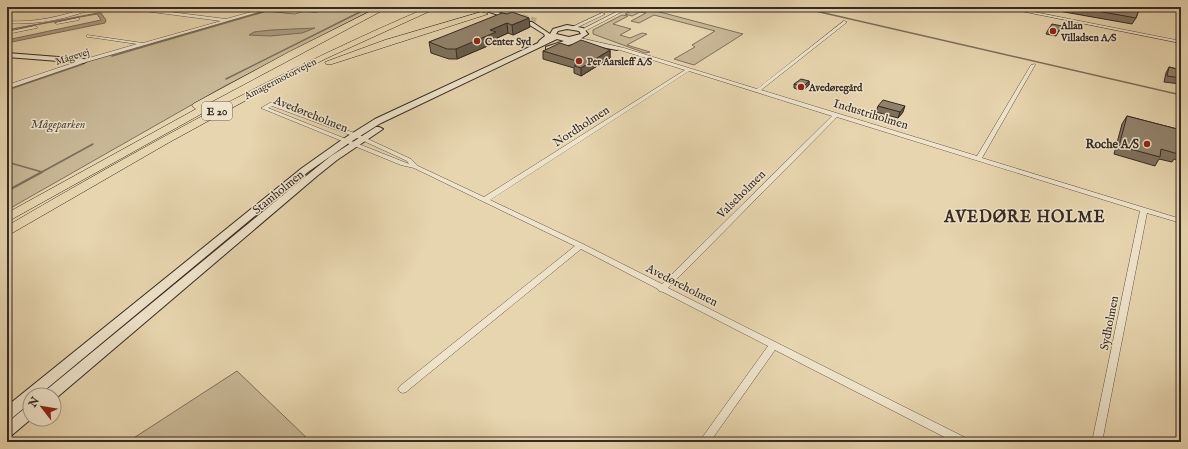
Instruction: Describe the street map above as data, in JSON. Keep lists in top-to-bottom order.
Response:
{
  "streets": {
    "highway": ["Amagermotorvejen", "E 20"],
    "street": [
      "Mågevej",
      "Avedøreholmen",
      "Industriholmen",
      "Nordholmen",
      "Stamholmen",
      "Valseholmen",
      "Sydholmen"
    ]
  },
  "crossings": [
    ["Avedøreholmen", "Nordholmen"],
    ["Avedøreholmen", "Stamholmen"],
    ["Avedøreholmen", "Valseholmen"],
    ["Industriholmen", "Nordholmen"],
    ["Industriholmen", "Valseholmen"],
    ["Industriholmen", "Sydholmen"]
  ],
  "districts": ["AVEDØRE HOLME"],
  "parks": ["Mågeparken"],
  "places": [
    "Allan Villadsen A/S",
    "Center Syd",
    "Per Aarsleff A/S",
    "Avedøregård",
    "Roche A/S"
  ],
  "north": "top left"
}
